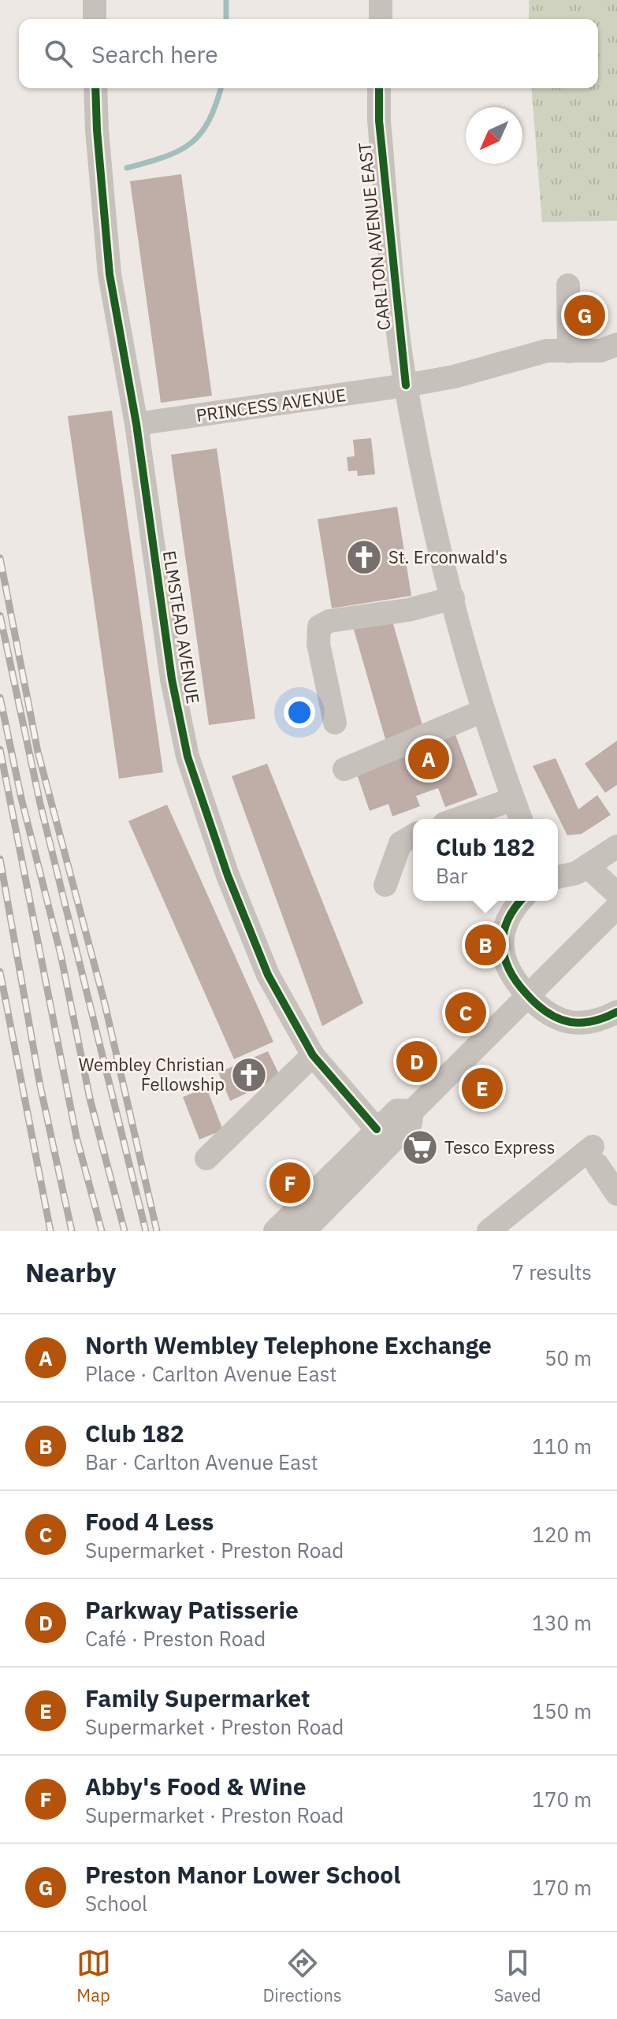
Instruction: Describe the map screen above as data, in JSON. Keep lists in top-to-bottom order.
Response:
{
  "streets": {
    "street": ["CARLTON AVENUE EAST", "PRINCESS AVENUE", "ELMSTEAD AVENUE"]
  },
  "crossings": [
    ["CARLTON AVENUE EAST", "PRINCESS AVENUE"],
    ["PRINCESS AVENUE", "ELMSTEAD AVENUE"]
  ],
  "places": {
    "church": ["St. Erconwald's", "Wembley Christian Fellowship"],
    "supermarket": ["Tesco Express"]
  },
  "north": "bottom left",
  "page": {
    "search": "Search here",
    "pins": [
      "G",
      "A",
      "B",
      "C",
      "D",
      "E",
      "F"
    ],
    "popup": ["Club 182", "Bar"],
    "heading": ["Nearby", "7 results"],
    "list": [
      {
        "mark": "A",
        "name": "North Wembley Telephone Exchange",
        "note": "Place · Carlton Avenue East",
        "value": "50 m"
      },
      {
        "mark": "B",
        "name": "Club 182",
        "note": "Bar · Carlton Avenue East",
        "value": "110 m"
      },
      {
        "mark": "C",
        "name": "Food 4 Less",
        "note": "Supermarket · Preston Road",
        "value": "120 m"
      },
      {
        "mark": "D",
        "name": "Parkway Patisserie",
        "note": "Café · Preston Road",
        "value": "130 m"
      },
      {
        "mark": "E",
        "name": "Family Supermarket",
        "note": "Supermarket · Preston Road",
        "value": "150 m"
      },
      {
        "mark": "F",
        "name": "Abby's Food & Wine",
        "note": "Supermarket · Preston Road",
        "value": "170 m"
      },
      {
        "mark": "G",
        "name": "Preston Manor Lower School",
        "note": "School",
        "value": "170 m"
      }
    ],
    "nav": ["Map", "Directions", "Saved"]
  }
}
